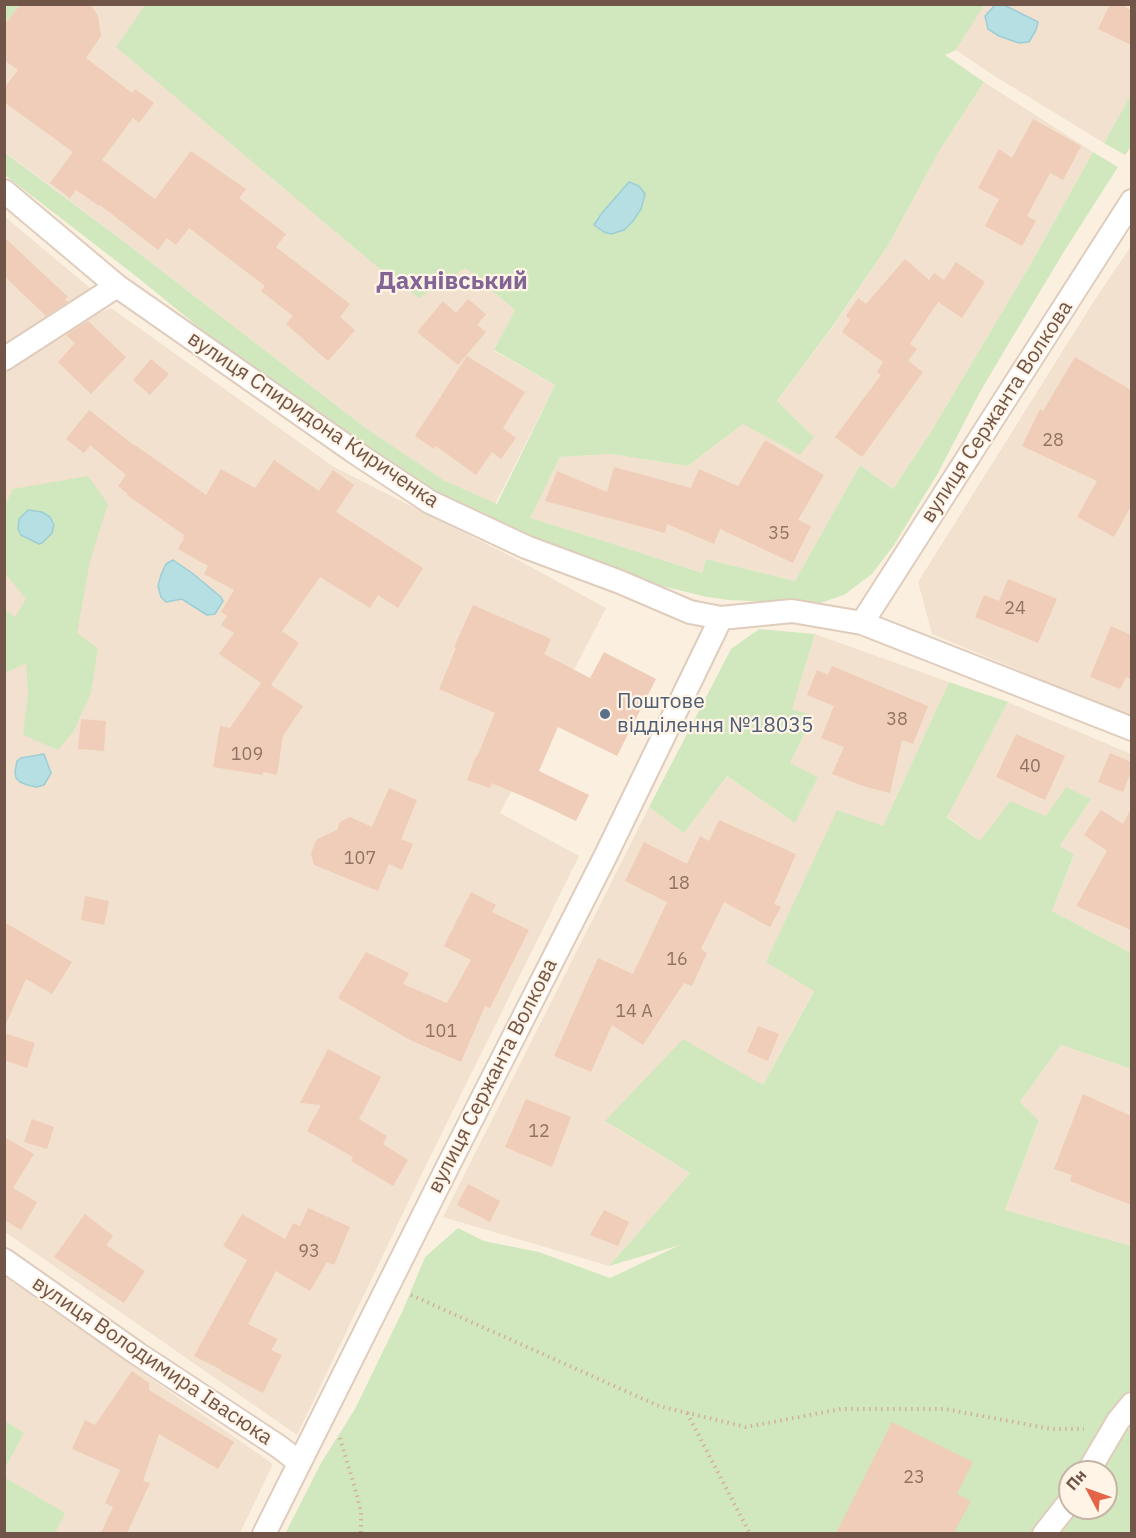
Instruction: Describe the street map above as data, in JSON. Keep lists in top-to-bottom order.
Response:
{
  "streets": {
    "street": ["вулиця Сержанта Волкова", "вулиця Спиридона Кириченка", "вулиця Володимира Івасюка"]
  },
  "crossings": [
    ["вулиця Сержанта Волкова", "вулиця Спиридона Кириченка"],
    ["вулиця Сержанта Волкова", "вулиця Володимира Івасюка"]
  ],
  "districts": ["Дахнівський"],
  "places": ["Поштове відділення №18035"],
  "house_numbers": [
    "28",
    "35",
    "24",
    "38",
    "109",
    "40",
    "107",
    "18",
    "16",
    "14 А",
    "101",
    "12",
    "93",
    "23"
  ],
  "north": "top left"
}
